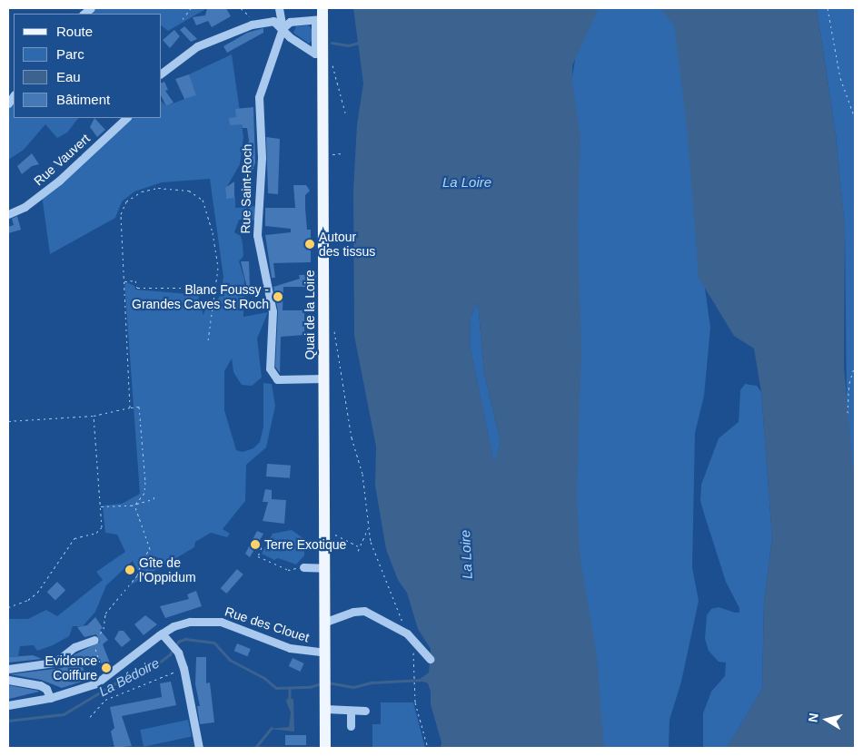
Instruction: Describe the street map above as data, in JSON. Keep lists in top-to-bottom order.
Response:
{
  "streets": {
    "main road": ["Quai de la Loire"],
    "street": ["Rue Vauvert", "Rue Saint-Roch", "Rue des Clouet"]
  },
  "crossings": [
    ["Rue Saint-Roch", "Quai de la Loire"],
    ["Quai de la Loire", "Rue des Clouet"]
  ],
  "water": ["La Loire", "La Bédoire"],
  "places": [
    "Autour des tissus",
    "Blanc Foussy - Grandes Caves St Roch",
    "Terre Exotique",
    "Gîte de l'Oppidum",
    "Evidence Coiffure"
  ],
  "legend": [
    "Route",
    "Parc",
    "Eau",
    "Bâtiment"
  ],
  "north": "left"
}
